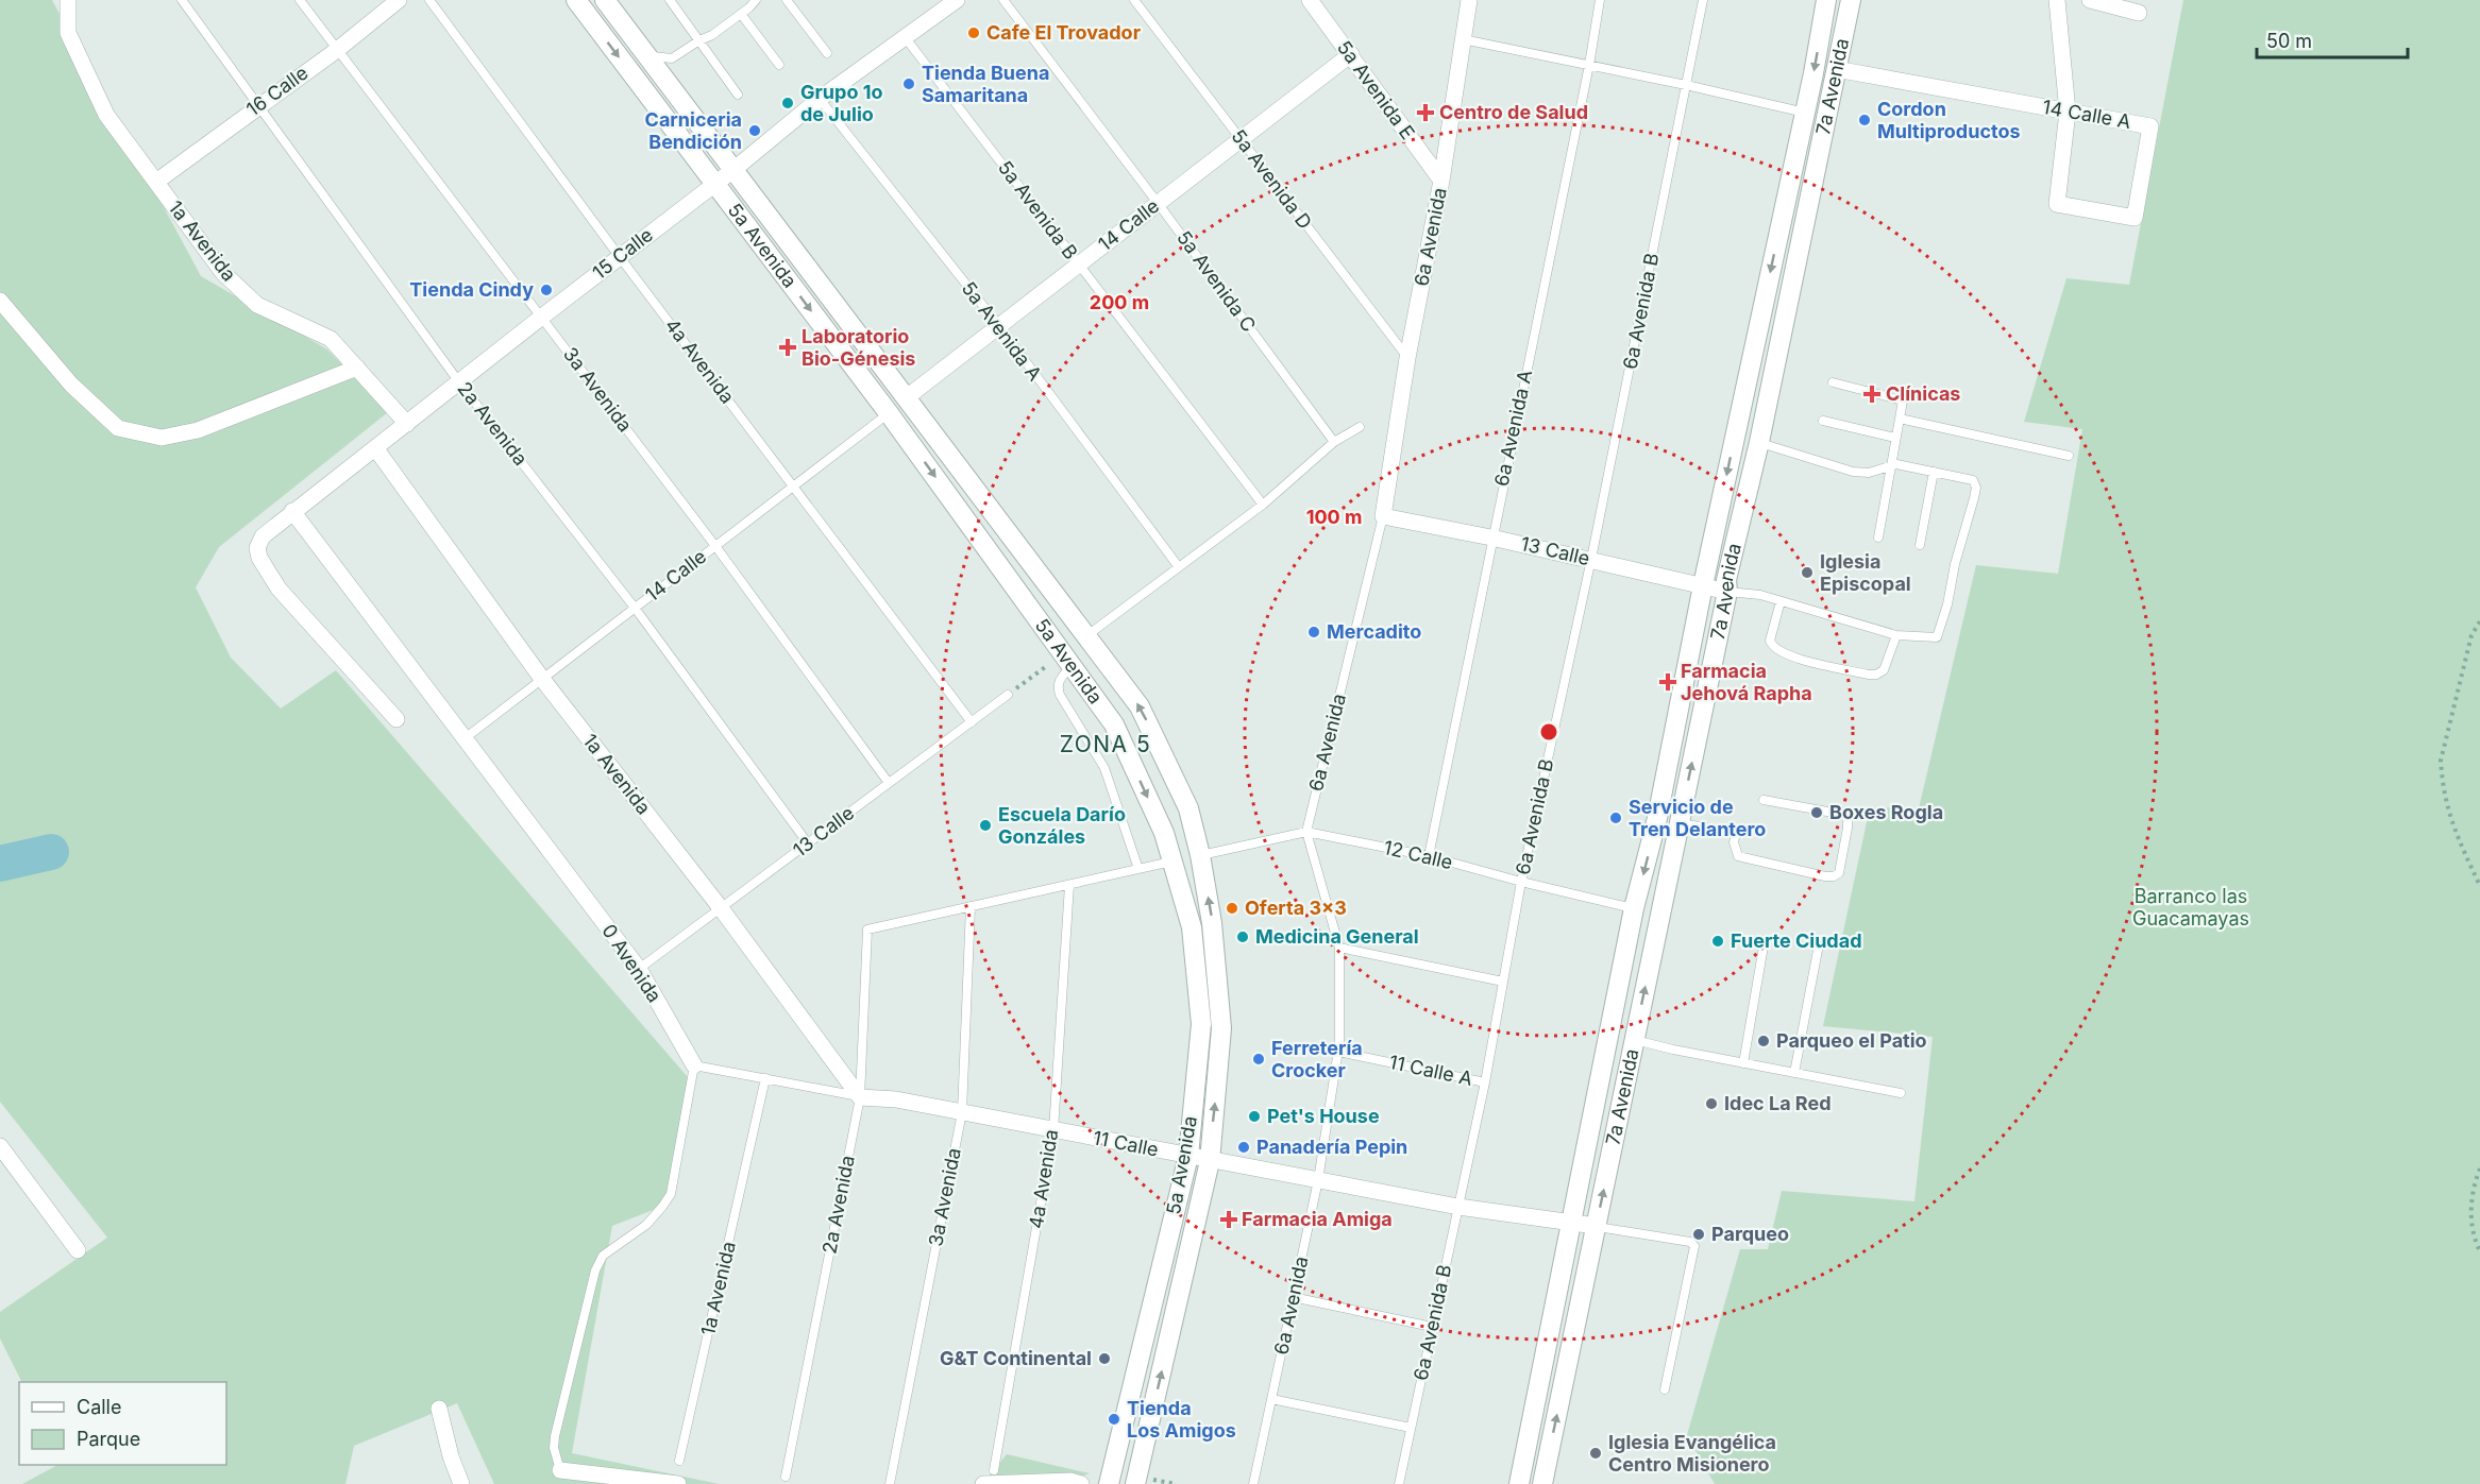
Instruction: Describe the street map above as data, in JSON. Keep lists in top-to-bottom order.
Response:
{
  "streets": {
    "street": [
      "7a Avenida",
      "5a Avenida E",
      "16 Calle",
      "14 Calle A",
      "14 Calle",
      "6a Avenida",
      "1a Avenida",
      "5a Avenida",
      "15 Calle",
      "13 Calle",
      "0 Avenida",
      "11 Calle"
    ],
    "lane": [
      "5a Avenida D",
      "5a Avenida B",
      "5a Avenida C",
      "6a Avenida B",
      "5a Avenida A",
      "4a Avenida",
      "3a Avenida",
      "2a Avenida",
      "6a Avenida A",
      "12 Calle",
      "11 Calle A"
    ]
  },
  "crossings": [
    ["7a Avenida", "14 Calle A"],
    ["7a Avenida", "13 Calle"],
    ["7a Avenida", "12 Calle"],
    ["7a Avenida", "11 Calle"],
    ["5a Avenida E", "14 Calle"],
    ["5a Avenida E", "6a Avenida"],
    ["16 Calle", "1a Avenida"],
    ["16 Calle", "3a Avenida"],
    ["16 Calle", "2a Avenida"],
    ["5a Avenida D", "14 Calle"],
    ["5a Avenida D", "6a Avenida"],
    ["5a Avenida B", "14 Calle"],
    ["5a Avenida B", "15 Calle"],
    ["14 Calle", "1a Avenida"],
    ["14 Calle", "5a Avenida"],
    ["14 Calle", "5a Avenida C"],
    ["14 Calle", "5a Avenida A"],
    ["14 Calle", "4a Avenida"],
    ["14 Calle", "3a Avenida"],
    ["14 Calle", "2a Avenida"],
    ["14 Calle", "0 Avenida"],
    ["6a Avenida", "13 Calle"],
    ["6a Avenida", "12 Calle"],
    ["6a Avenida", "11 Calle A"],
    ["6a Avenida", "11 Calle"],
    ["1a Avenida", "15 Calle"],
    ["1a Avenida", "2a Avenida"],
    ["1a Avenida", "13 Calle"],
    ["1a Avenida", "11 Calle"],
    ["5a Avenida", "15 Calle"],
    ["5a Avenida", "12 Calle"],
    ["5a Avenida", "11 Calle"],
    ["15 Calle", "5a Avenida A"],
    ["15 Calle", "4a Avenida"],
    ["15 Calle", "3a Avenida"],
    ["15 Calle", "2a Avenida"],
    ["15 Calle", "0 Avenida"],
    ["6a Avenida B", "13 Calle"],
    ["6a Avenida B", "12 Calle"],
    ["6a Avenida B", "11 Calle A"],
    ["6a Avenida B", "11 Calle"],
    ["4a Avenida", "13 Calle"],
    ["4a Avenida", "11 Calle"],
    ["3a Avenida", "2a Avenida"],
    ["3a Avenida", "13 Calle"],
    ["3a Avenida", "11 Calle"],
    ["2a Avenida", "13 Calle"],
    ["2a Avenida", "11 Calle"],
    ["6a Avenida A", "13 Calle"],
    ["6a Avenida A", "12 Calle"],
    ["13 Calle", "0 Avenida"],
    ["0 Avenida", "11 Calle"]
  ],
  "districts": ["ZONA 5"],
  "parks": ["Barranco las Guacamayas"],
  "places": {
    "other": [
      "Cafe El Trovador",
      "Tienda Buena Samaritana",
      "Grupo 1o de Julio",
      "Cordon Multiproductos",
      "Carniceria Bendición",
      "Tienda Cindy",
      "Iglesia Episcopal",
      "Mercadito",
      "Boxes Rogla",
      "Servicio de Tren Delantero",
      "Escuela Darío Gonzáles",
      "Oferta 3x3",
      "Medicina General",
      "Fuerte Ciudad",
      "Parqueo el Patio",
      "Ferretería Crocker",
      "Idec La Red",
      "Pet's House",
      "Panadería Pepin",
      "Parqueo",
      "G&T Continental",
      "Tienda Los Amigos",
      "Iglesia Evangélica Centro Misionero"
    ],
    "health": [
      "Centro de Salud",
      "Laboratorio Bio-Génesis",
      "Clínicas",
      "Farmacia Jehová Rapha",
      "Farmacia Amiga"
    ]
  },
  "legend": ["Calle", "Parque"],
  "scale_bar": "50 m",
  "rings": ["200 m", "100 m"]
}
